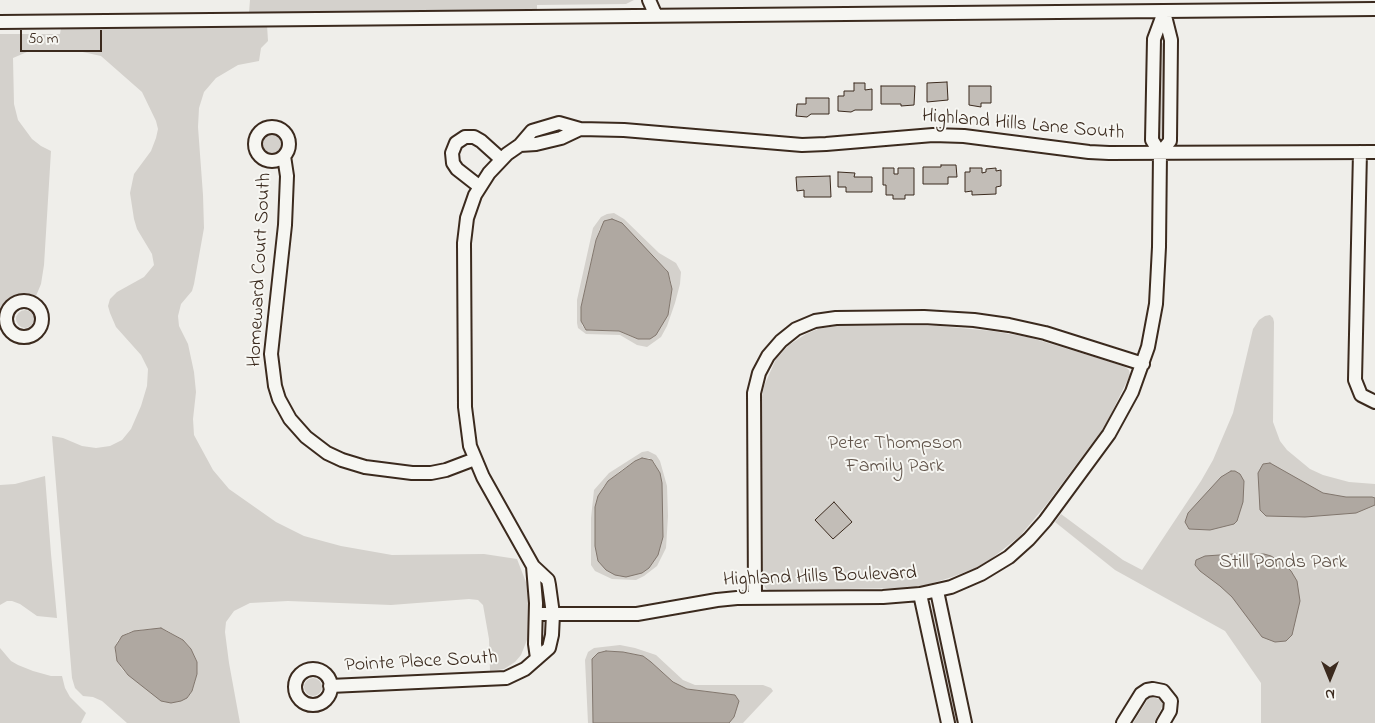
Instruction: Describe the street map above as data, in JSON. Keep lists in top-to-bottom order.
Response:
{
  "streets": {
    "street": [
      "Highland Hills Lane South",
      "Homeward Court South",
      "Highland Hills Boulevard",
      "Pointe Place South"
    ]
  },
  "crossings": [
    ["Highland Hills Lane South", "Homeward Court South"],
    ["Highland Hills Lane South", "Highland Hills Boulevard"],
    ["Highland Hills Lane South", "Pointe Place South"],
    ["Highland Hills Boulevard", "Pointe Place South"]
  ],
  "parks": ["Peter Thompson Family Park", "Still Ponds Park"],
  "scale_bar": "50 m",
  "north": "bottom"
}
